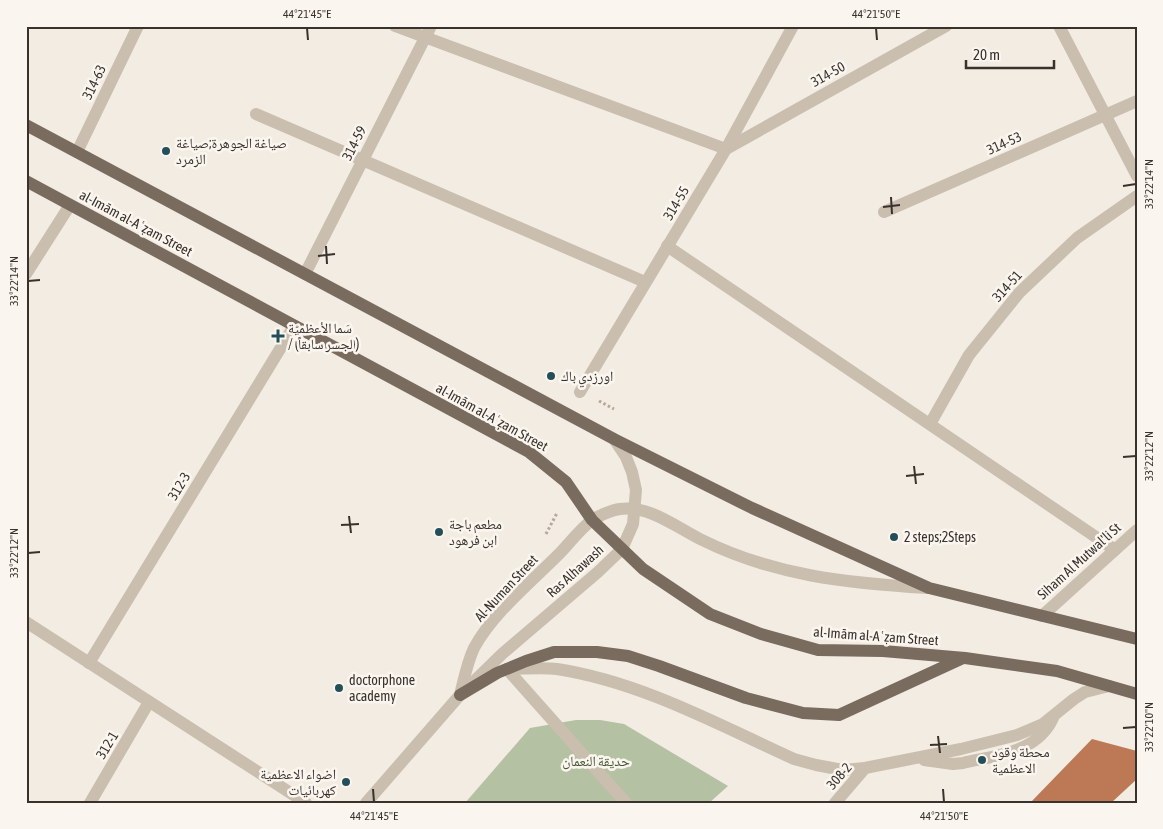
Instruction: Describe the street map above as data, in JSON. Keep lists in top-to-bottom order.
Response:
{
  "streets": {
    "main road": ["al-Imām al-Aʿẓam Street"],
    "street": [
      "314-50",
      "314-63",
      "314-59",
      "314-53",
      "314-55",
      "314-51",
      "312-3",
      "Siham Al Mutwal'li St",
      "Ras Alhawash",
      "Al-Numan Street",
      "312-1",
      "308-2"
    ]
  },
  "crossings": [
    ["314-50", "314-55"],
    ["al-Imām al-Aʿẓam Street", "312-3"],
    ["al-Imām al-Aʿẓam Street", "Ras Alhawash"],
    ["al-Imām al-Aʿẓam Street", "Al-Numan Street"],
    ["Ras Alhawash", "Al-Numan Street"]
  ],
  "parks": ["حديقة النعمان"],
  "places": {
    "other": [
      "صياغة الجوهرة;صياغة الزمرد",
      "اورزدي باك",
      "مطعم باجة ابن فرهود",
      "2 steps;2Steps",
      "doctorphone academy",
      "محطة وقود الاعظمية",
      "اضواء الاعظمية كهربائيات"
    ],
    "health": ["سَما الأعظميّة / (الجسر سابقاً)"]
  },
  "scale_bar": "20 m",
  "coordinates": [
    "44°21'45\"E",
    "44°21'50\"E",
    "33°22'14\"N",
    "33°22'12\"N",
    "33°22'10\"N"
  ]
}
